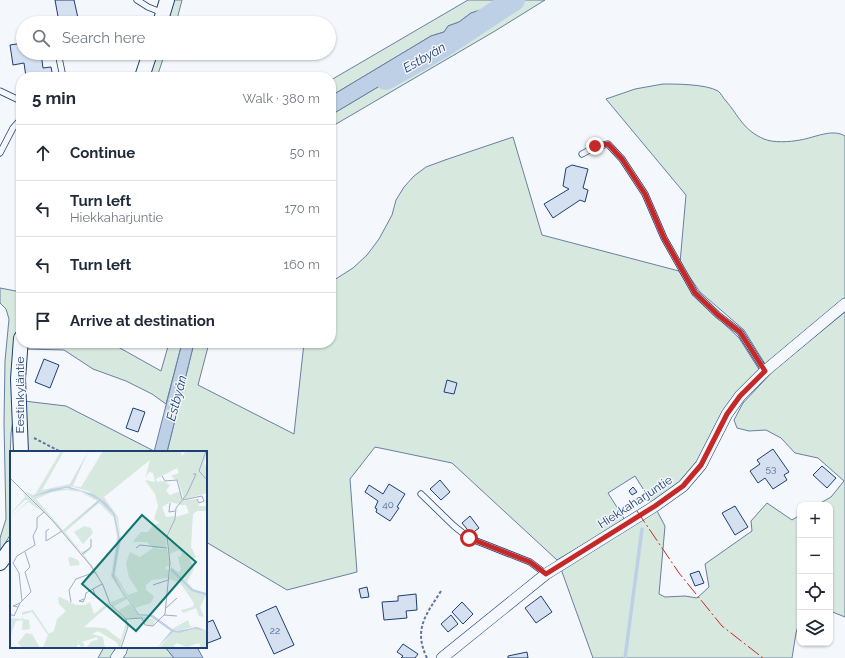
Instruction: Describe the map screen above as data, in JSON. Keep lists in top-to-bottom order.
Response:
{
  "streets": {
    "street": ["Eestinkyläntie", "Hiekkaharjuntie"]
  },
  "water": ["Estbyån"],
  "house_numbers": ["53", "40", "22"],
  "page": {
    "search": "Search here",
    "heading": ["5 min", "Walk · 380 m"],
    "list": [
      ["Continue", "50 m"],
      ["Turn left", "Hiekkaharjuntie", "170 m"],
      ["Turn left", "160 m"],
      "Arrive at destination"
    ],
    "map_buttons": ["+", "−"]
  }
}
